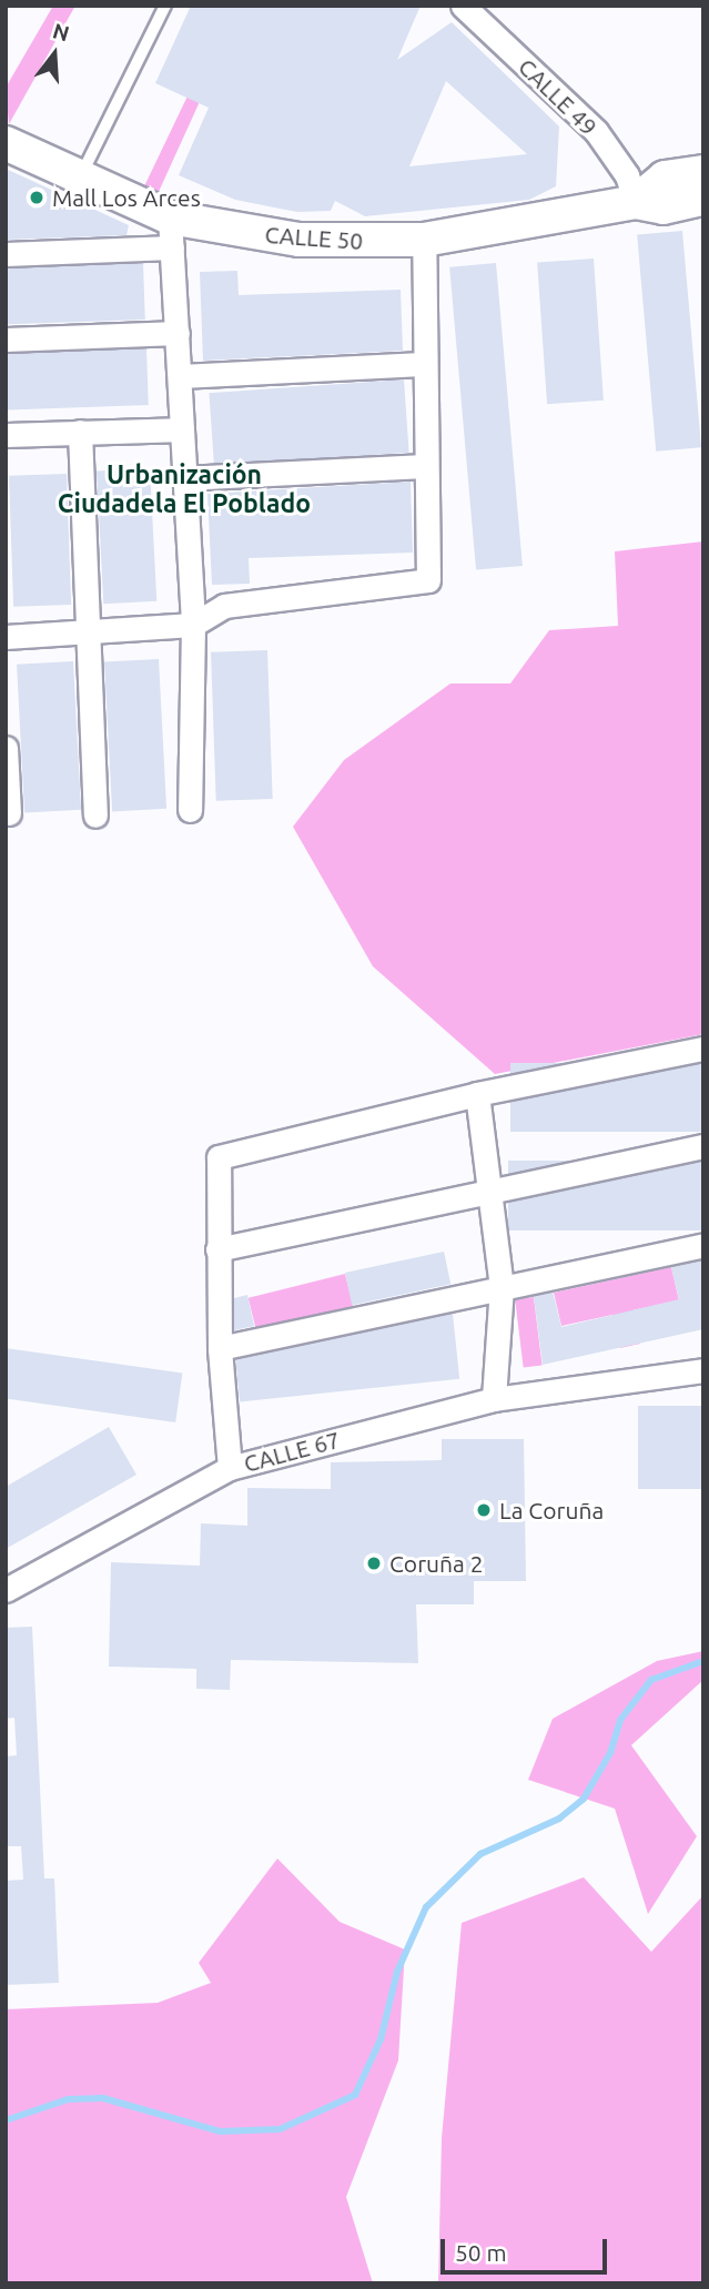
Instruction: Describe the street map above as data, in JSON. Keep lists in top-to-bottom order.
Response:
{
  "streets": {
    "main road": ["CALLE 50"],
    "street": ["CALLE 49", "CALLE 67"]
  },
  "crossings": [
    ["CALLE 49", "CALLE 50"]
  ],
  "districts": ["Urbanización Ciudadela El Poblado"],
  "places": ["Mall Los Arces", "La Coruña", "Coruña 2"],
  "scale_bar": "50 m",
  "north": "top"
}
